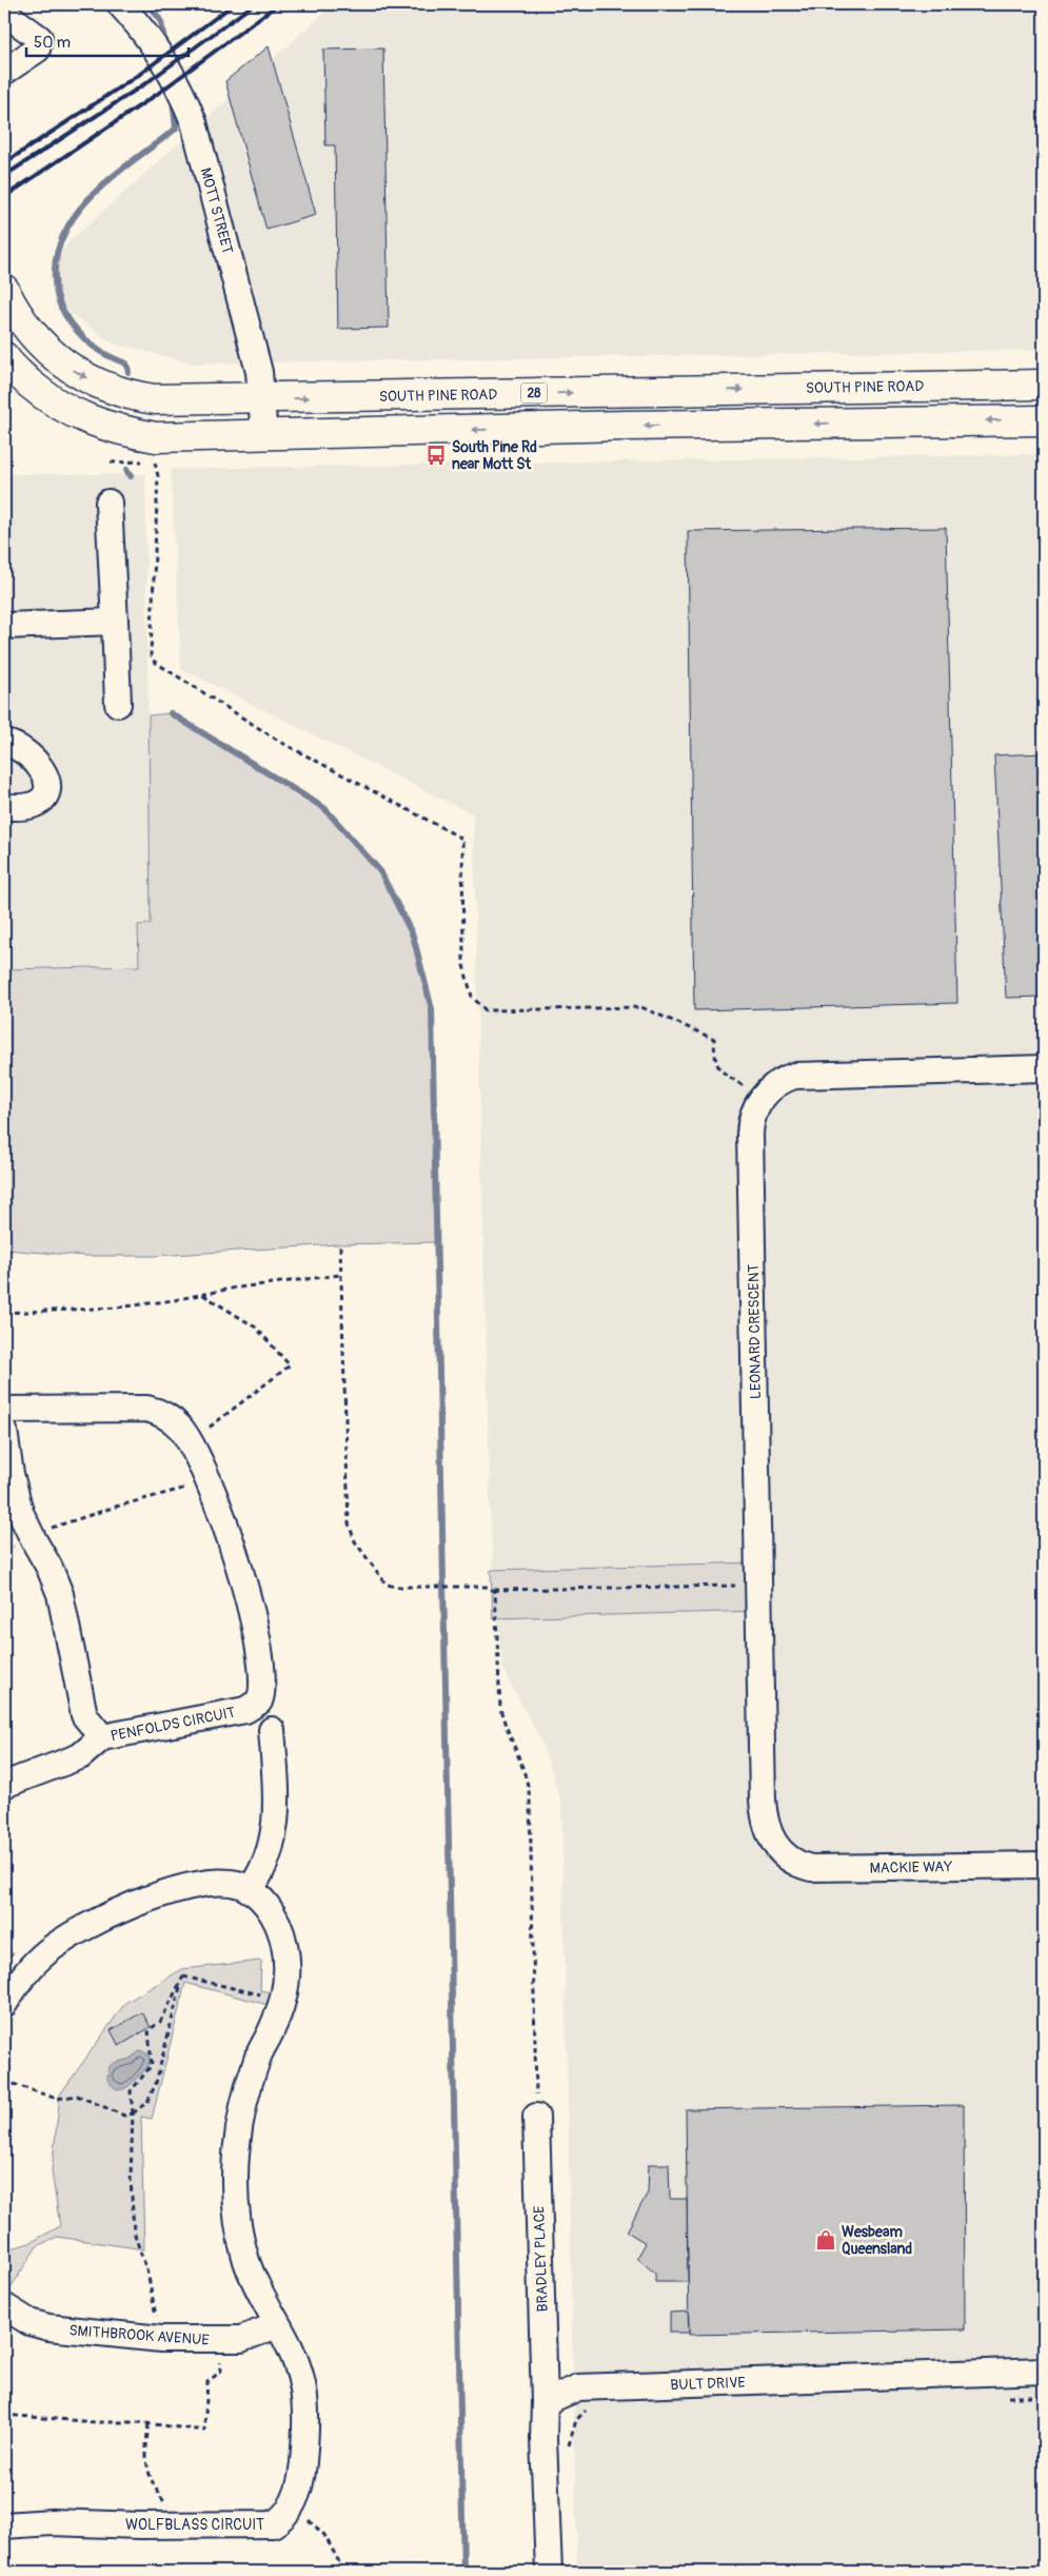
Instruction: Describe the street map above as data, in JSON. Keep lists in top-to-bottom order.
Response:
{
  "streets": {
    "highway": ["SOUTH PINE ROAD", "28"],
    "street": [
      "MOTT STREET",
      "LEONARD CRESCENT",
      "PENFOLDS CIRCUIT",
      "MACKIE WAY",
      "BRADLEY PLACE",
      "SMITHBROOK AVENUE",
      "BULT DRIVE",
      "WOLFBLASS CIRCUIT"
    ]
  },
  "crossings": [
    ["MOTT STREET", "SOUTH PINE ROAD"],
    ["LEONARD CRESCENT", "MACKIE WAY"],
    ["BRADLEY PLACE", "BULT DRIVE"]
  ],
  "places": {
    "bus stop": ["South Pine Rd near Mott St"],
    "shop": ["Wesbeam Queensland"]
  },
  "scale_bar": "50 m"
}
